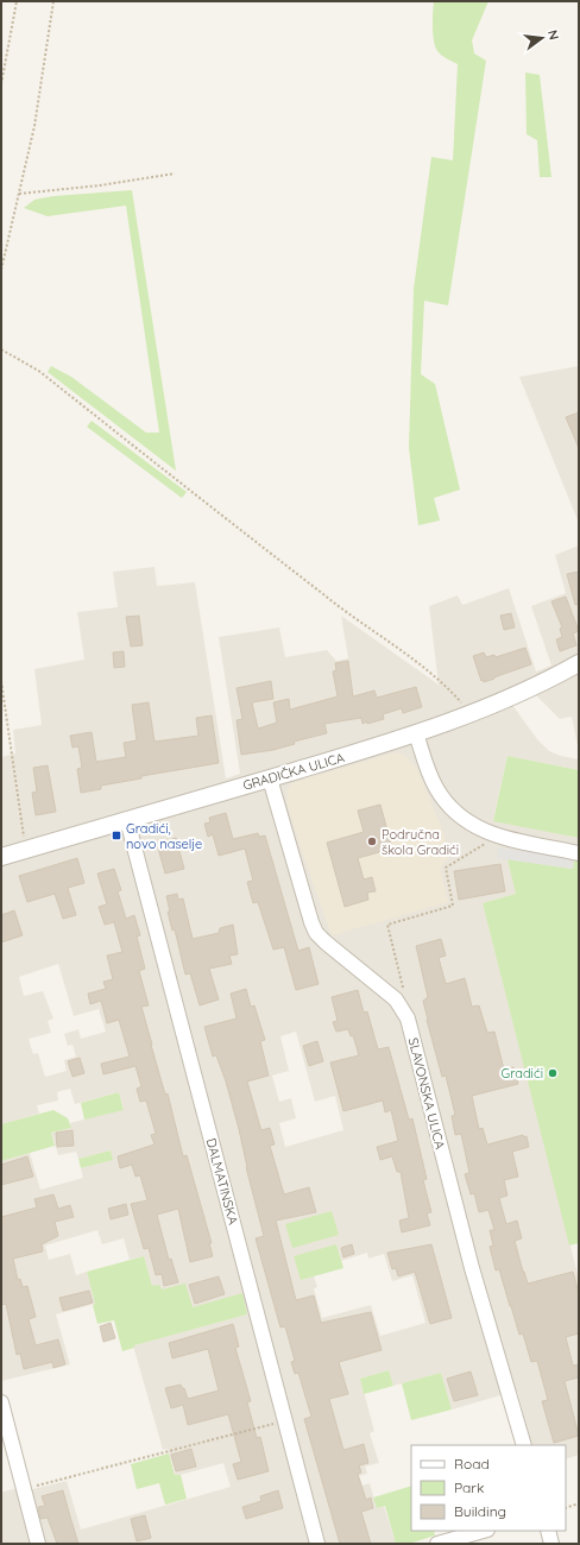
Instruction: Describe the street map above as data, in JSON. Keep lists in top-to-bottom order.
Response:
{
  "streets": {
    "street": ["GRADIČKA ULICA", "SLAVONSKA ULICA", "DALMATINSKA"]
  },
  "crossings": [
    ["GRADIČKA ULICA", "SLAVONSKA ULICA"],
    ["GRADIČKA ULICA", "DALMATINSKA"]
  ],
  "places": {
    "transit": ["Gradići, novo naselje"],
    "other": ["Područna škola Gradići", "Gradići"]
  },
  "legend": ["Road", "Park", "Building"],
  "north": "right"
}
